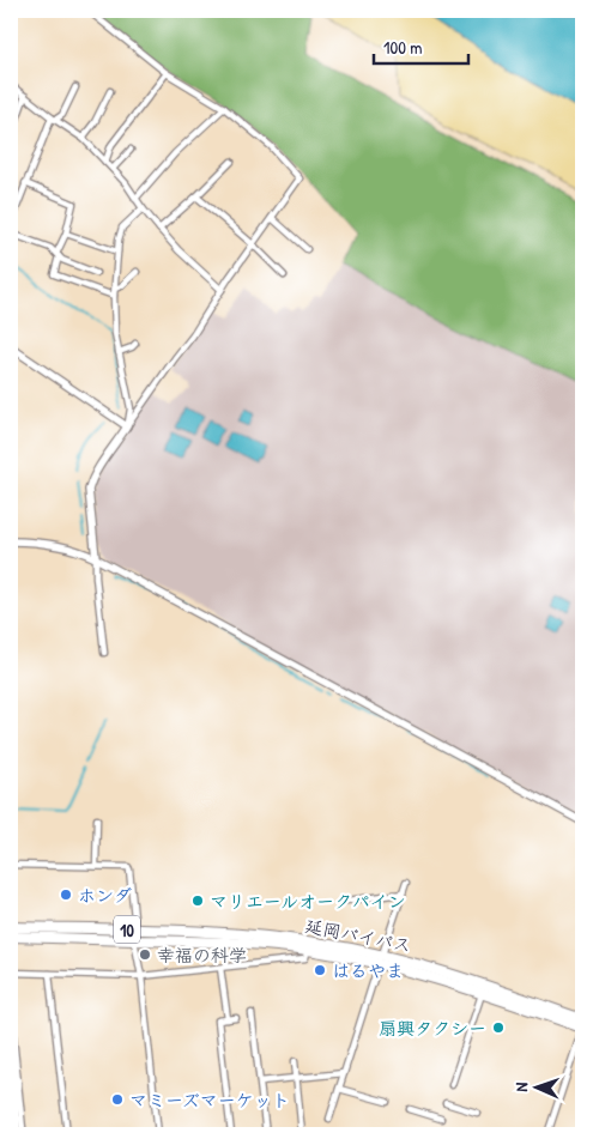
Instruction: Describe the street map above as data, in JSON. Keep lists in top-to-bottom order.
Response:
{
  "streets": {
    "highway": ["10", "延岡バイパス"]
  },
  "places": [
    "ホンダ",
    "マリエールオークパイン",
    "幸福の科学",
    "はるやま",
    "扇興タクシー",
    "マミーズマーケット"
  ],
  "scale_bar": "100 m",
  "north": "left"
}
